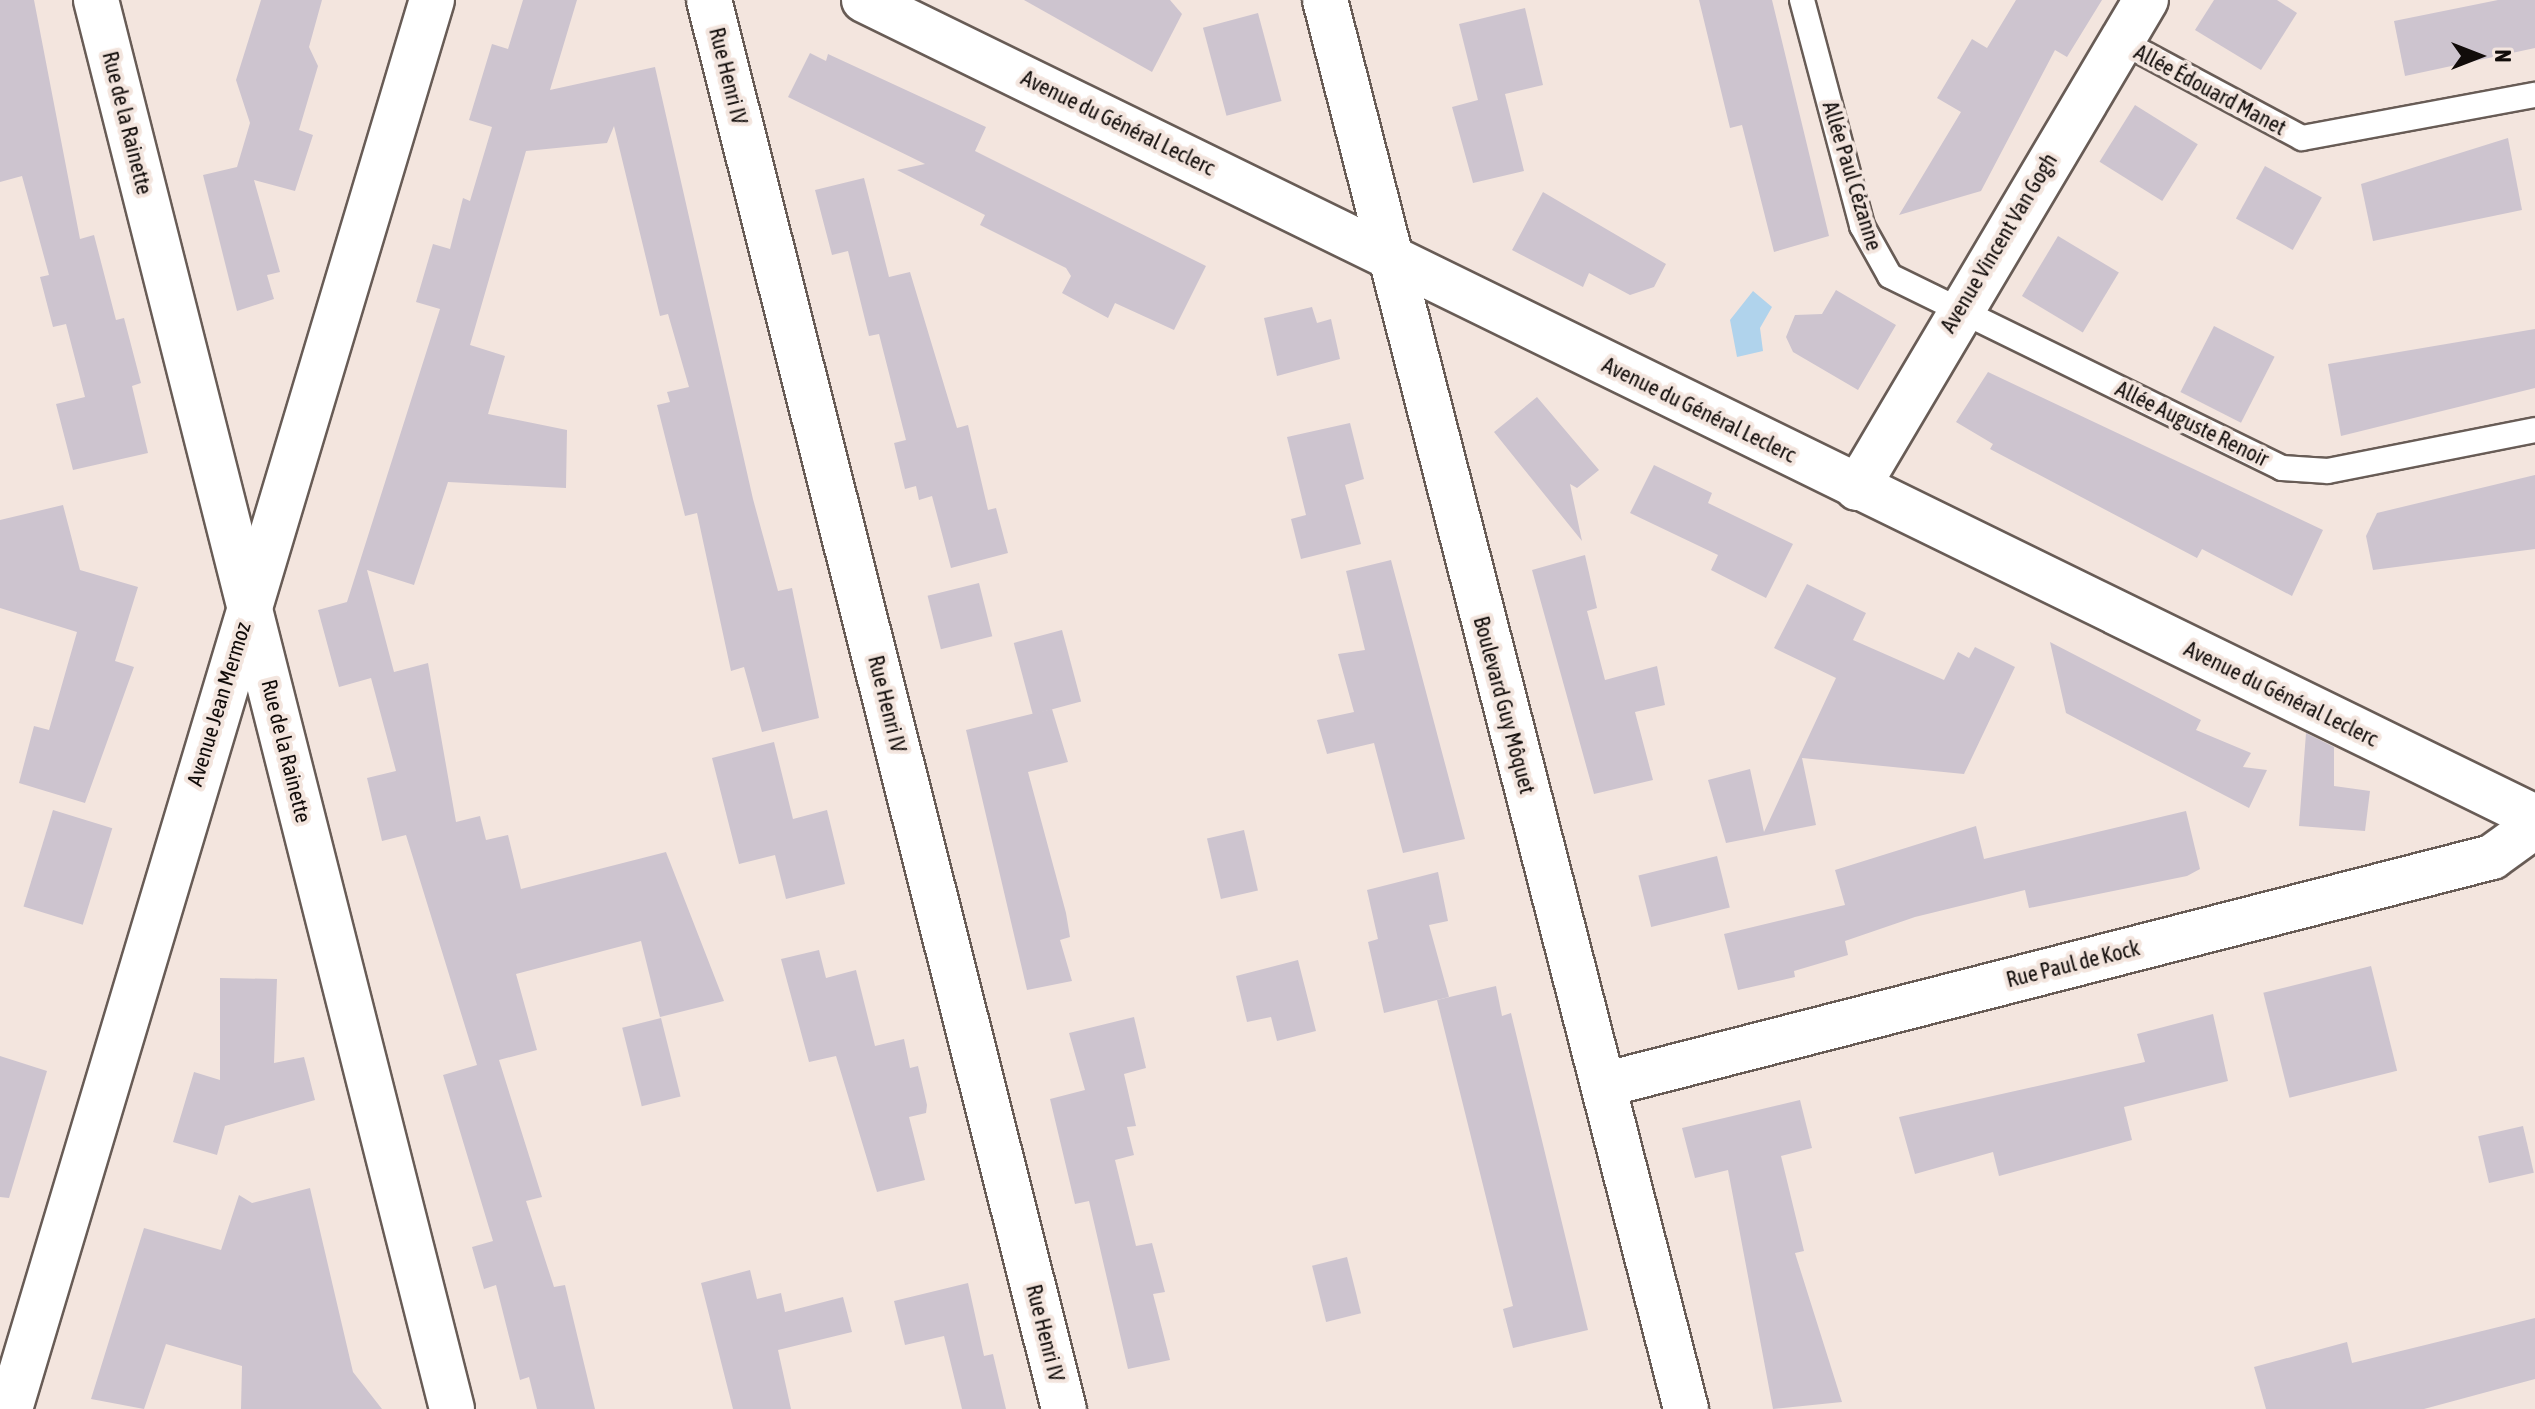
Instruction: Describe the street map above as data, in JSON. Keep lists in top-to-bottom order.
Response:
{
  "streets": {
    "street": [
      "Rue Henri IV",
      "Rue de la Rainette",
      "Avenue du Général Leclerc",
      "Avenue Vincent Van Gogh",
      "Avenue Jean Mermoz",
      "Boulevard Guy Môquet",
      "Rue Paul de Kock"
    ],
    "lane": ["Allée Édouard Manet", "Allée Paul Cézanne", "Allée Auguste Renoir"]
  },
  "crossings": [
    ["Allée Édouard Manet", "Avenue Vincent Van Gogh"],
    ["Rue de la Rainette", "Avenue Jean Mermoz"],
    ["Avenue du Général Leclerc", "Avenue Vincent Van Gogh"],
    ["Avenue du Général Leclerc", "Boulevard Guy Môquet"],
    ["Allée Paul Cézanne", "Avenue Vincent Van Gogh"],
    ["Allée Paul Cézanne", "Allée Auguste Renoir"],
    ["Avenue Vincent Van Gogh", "Allée Auguste Renoir"],
    ["Boulevard Guy Môquet", "Rue Paul de Kock"]
  ],
  "north": "right"
}
